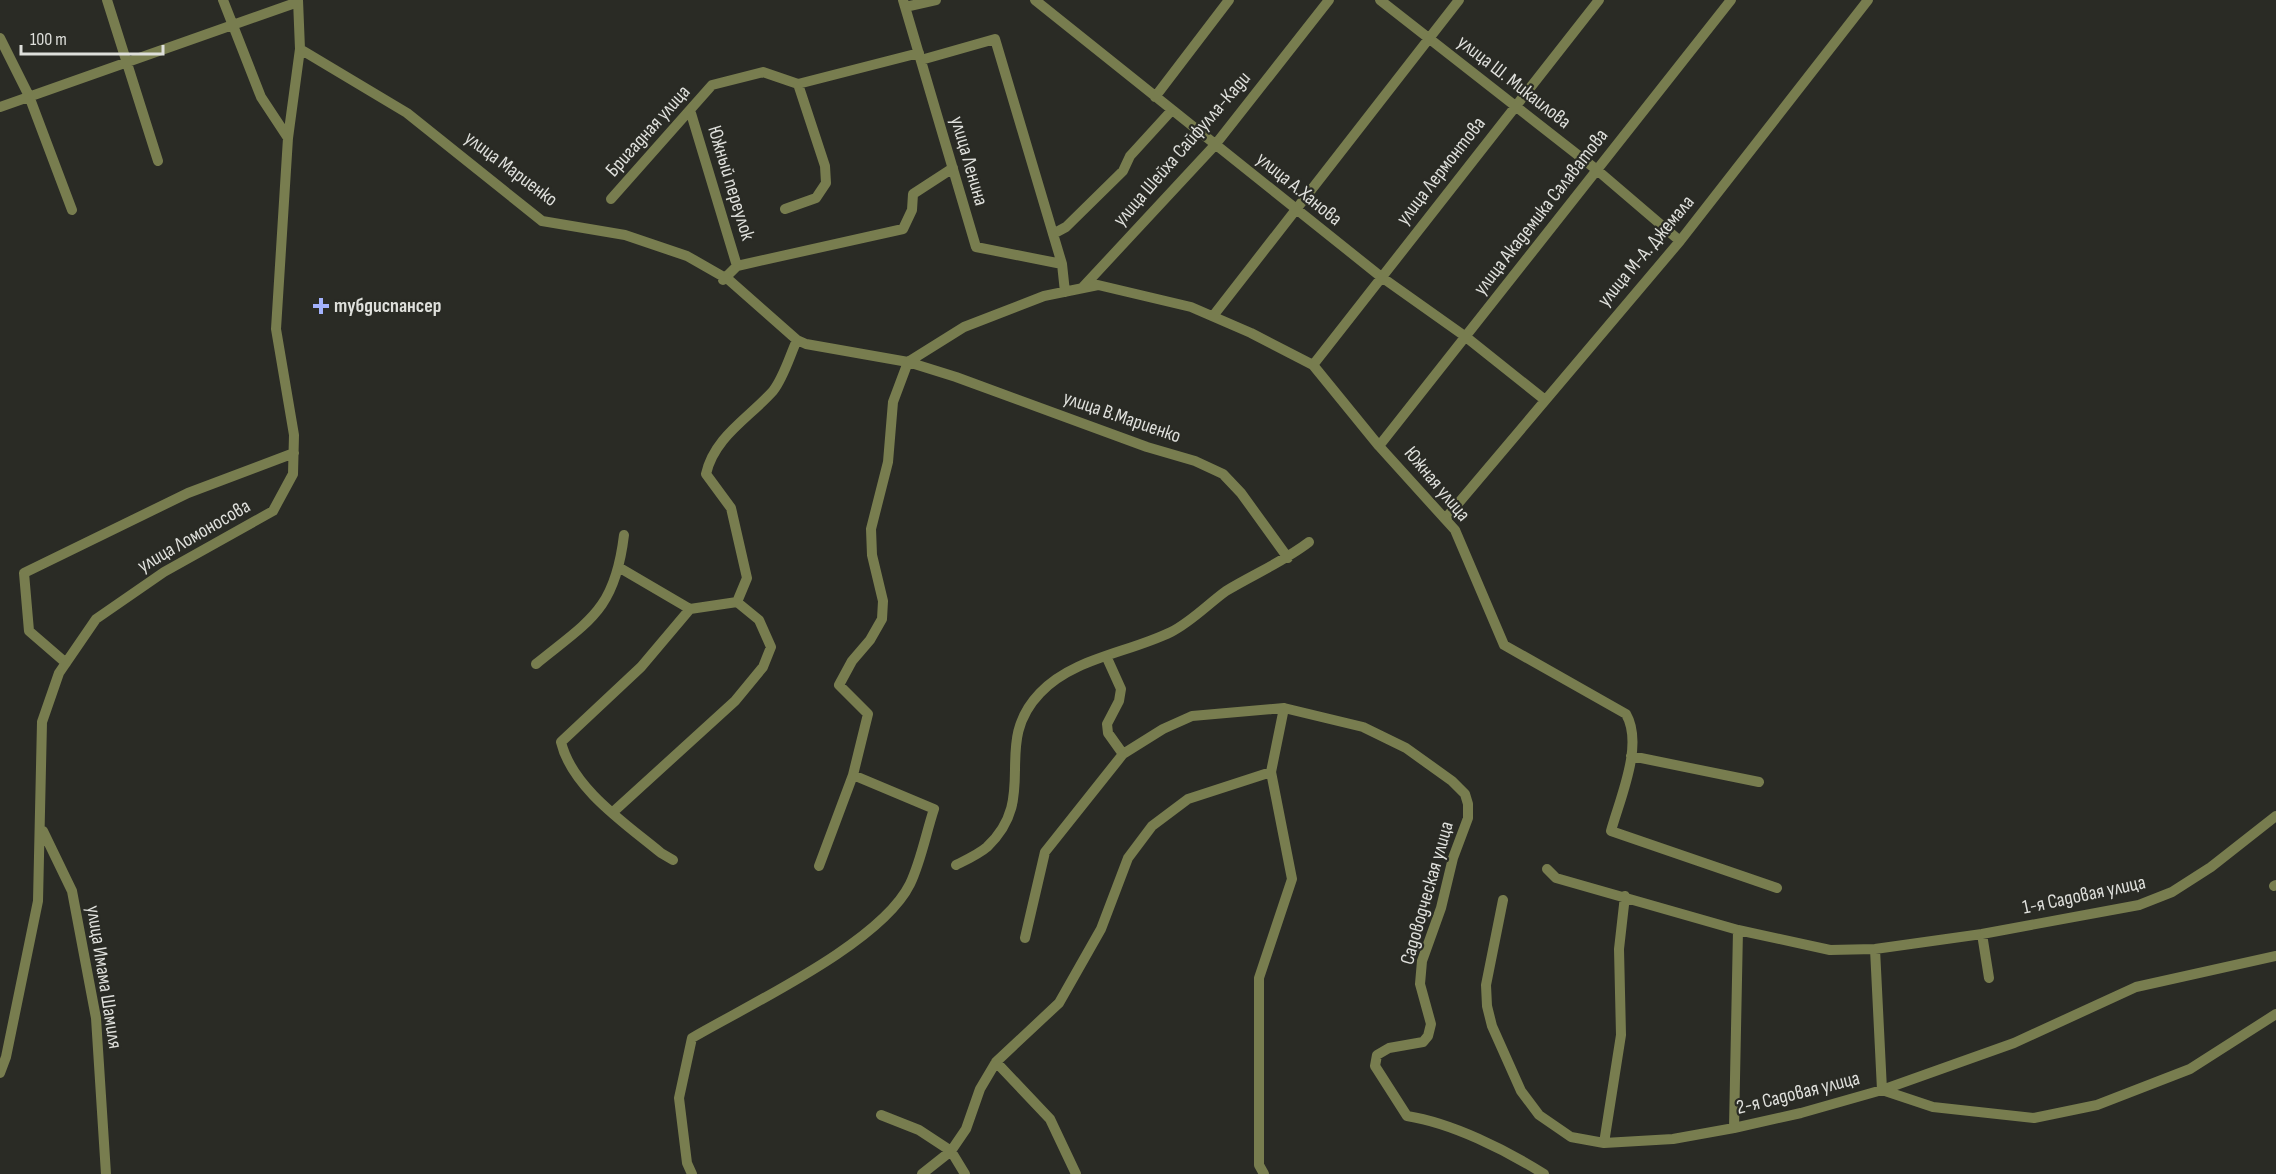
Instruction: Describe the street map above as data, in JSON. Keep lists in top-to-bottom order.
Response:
{
  "streets": {
    "street": [
      "улица Ш. Микаилова",
      "Бригадная улица",
      "улица Шейха Сайфулла-Кади",
      "улица Ленина",
      "улица Мариенко",
      "улица Лермонтова",
      "Южный переулок",
      "улица А.Ханова",
      "улица Академика Салаватова",
      "улица М-А. Джемала",
      "улица В.Мариенко",
      "Южная улица",
      "улица Ломоносова",
      "Садоводческая улица",
      "1-я Садовая улица",
      "улица Имама Шамиля",
      "2-я Садовая улица"
    ]
  },
  "crossings": [
    ["улица Ш. Микаилова", "улица Лермонтова"],
    ["улица Ш. Микаилова", "улица Академика Салаватова"],
    ["улица Ш. Микаилова", "улица М-А. Джемала"],
    ["Бригадная улица", "Южный переулок"],
    ["улица Шейха Сайфулла-Кади", "улица А.Ханова"],
    ["улица Шейха Сайфулла-Кади", "Южная улица"],
    ["улица Мариенко", "улица В.Мариенко"],
    ["улица Мариенко", "Южная улица"],
    ["улица Мариенко", "улица Ломоносова"],
    ["улица Лермонтова", "улица А.Ханова"],
    ["улица Лермонтова", "Южная улица"],
    ["улица А.Ханова", "улица Академика Салаватова"],
    ["улица А.Ханова", "улица М-А. Джемала"],
    ["улица Академика Салаватова", "Южная улица"],
    ["улица М-А. Джемала", "Южная улица"],
    ["улица В.Мариенко", "Южная улица"],
    ["улица Ломоносова", "улица Имама Шамиля"]
  ],
  "places": {
    "health": ["тубдиспансер"]
  },
  "scale_bar": "100 m"
}
